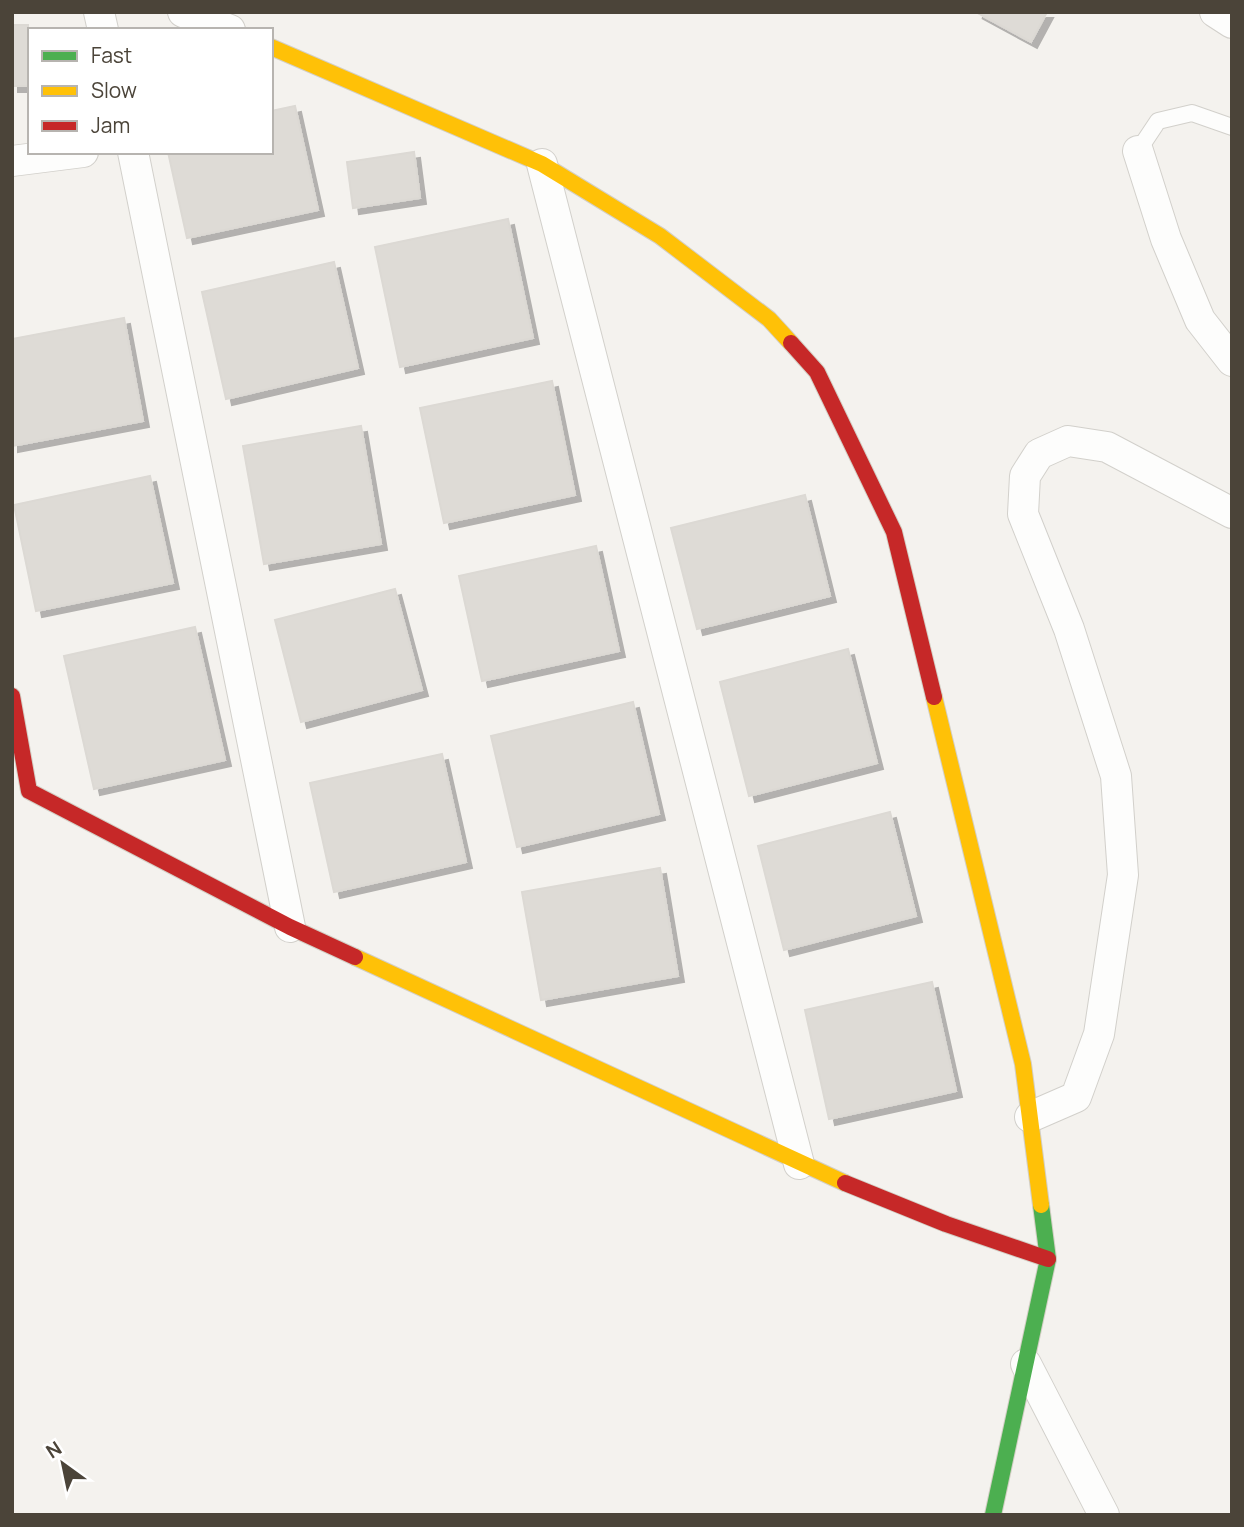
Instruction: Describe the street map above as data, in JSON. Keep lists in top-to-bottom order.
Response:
{
  "legend": ["Fast", "Slow", "Jam"],
  "north": "top left"
}
